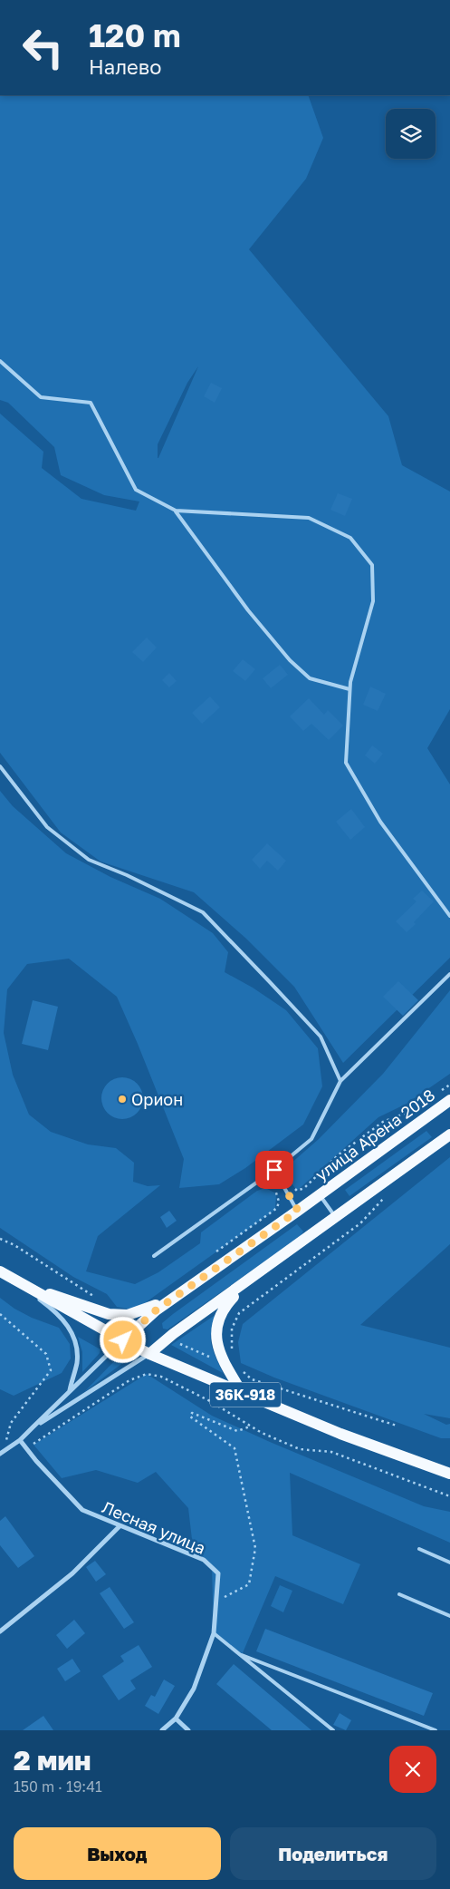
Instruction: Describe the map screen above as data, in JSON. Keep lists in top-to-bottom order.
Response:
{
  "streets": {
    "main road": ["улица Арена 2018", "36К-918"],
    "street": ["Лесная улица"]
  },
  "crossings": [
    ["улица Арена 2018", "36К-918"]
  ],
  "places": ["Орион"],
  "page": {
    "turn": ["120 m", "Налево"],
    "heading": ["2 мин", "150 m · 19:41"],
    "buttons": ["Выход", "Поделиться"]
  }
}
